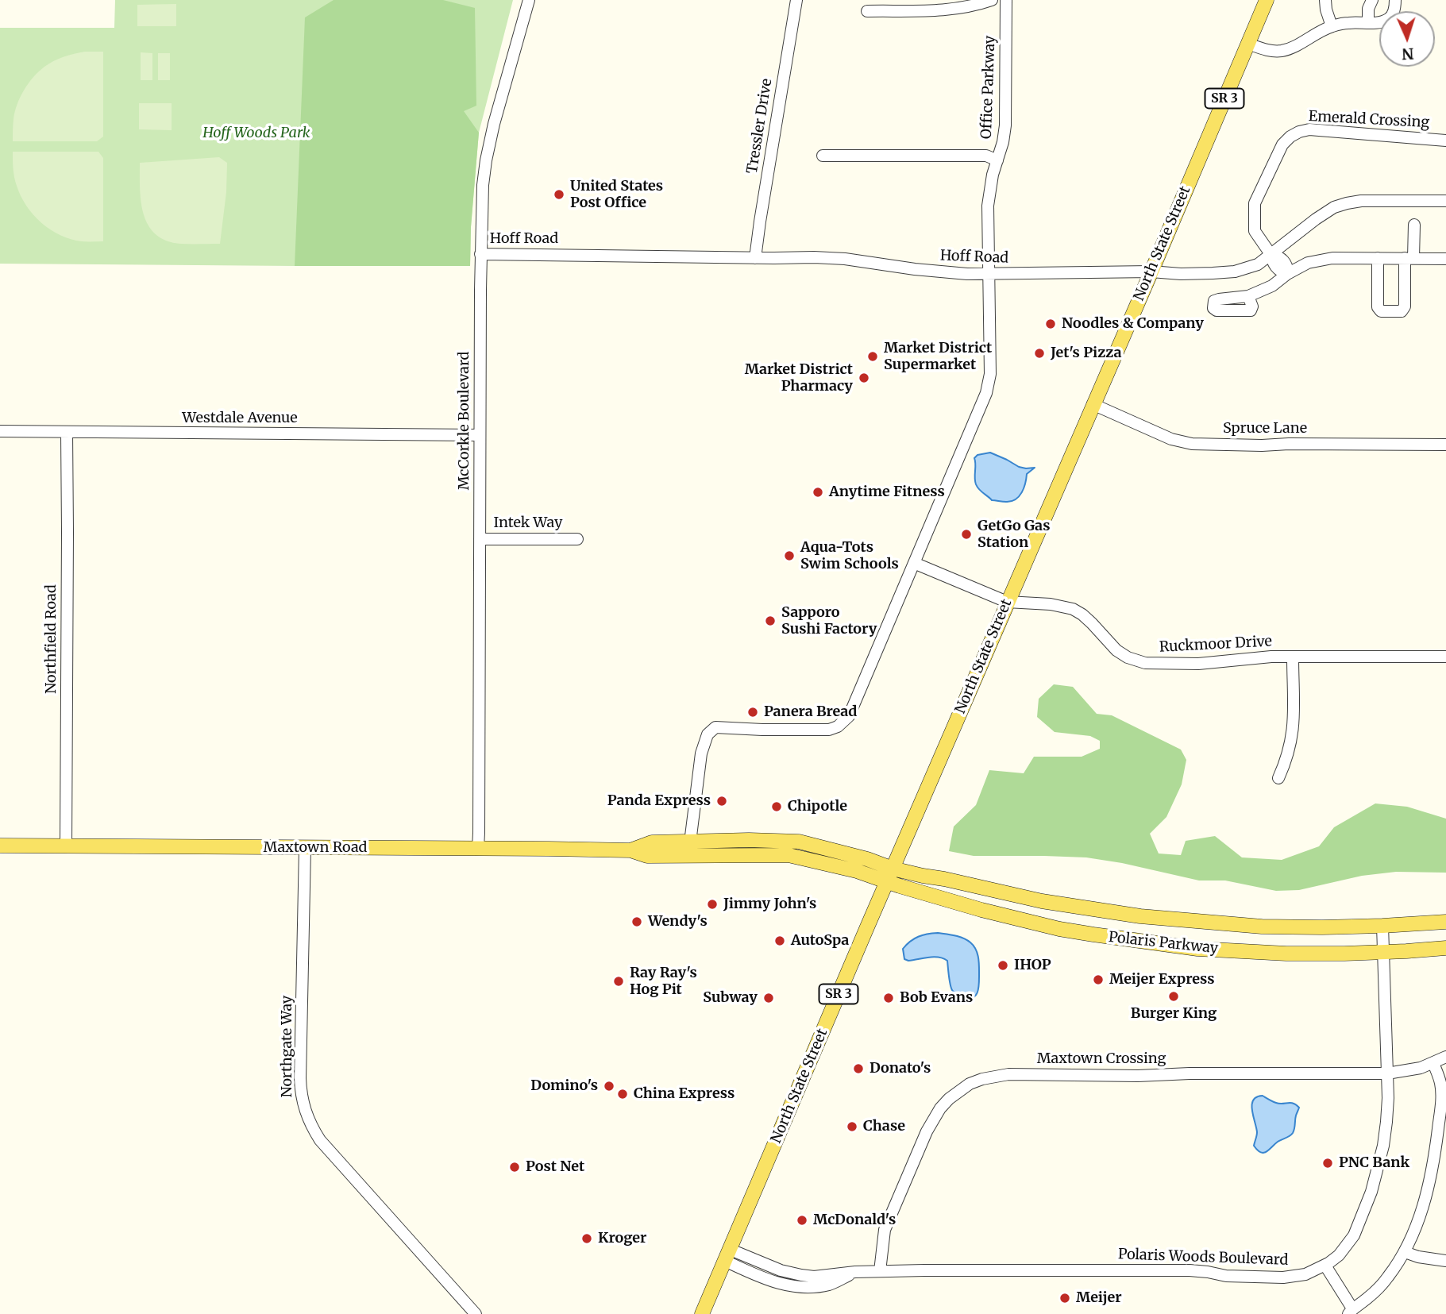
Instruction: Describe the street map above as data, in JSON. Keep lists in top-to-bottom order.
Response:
{
  "streets": {
    "main road": [
      "SR 3",
      "North State Street",
      "Maxtown Road",
      "Polaris Parkway"
    ],
    "street": [
      "Office Parkway",
      "Emerald Crossing",
      "Tressler Drive",
      "Hoff Road",
      "Westdale Avenue",
      "McCorkle Boulevard",
      "Spruce Lane",
      "Intek Way",
      "Northfield Road",
      "Ruckmoor Drive",
      "Northgate Way",
      "Maxtown Crossing",
      "Polaris Woods Boulevard"
    ]
  },
  "crossings": [
    ["Office Parkway", "Hoff Road"],
    ["Office Parkway", "Ruckmoor Drive"],
    ["Office Parkway", "Maxtown Road"],
    ["Emerald Crossing", "Hoff Road"],
    ["Tressler Drive", "Hoff Road"],
    ["Hoff Road", "North State Street"],
    ["Hoff Road", "McCorkle Boulevard"],
    ["North State Street", "Spruce Lane"],
    ["North State Street", "Ruckmoor Drive"],
    ["North State Street", "Maxtown Road"],
    ["North State Street", "Polaris Parkway"],
    ["North State Street", "Polaris Woods Boulevard"],
    ["Westdale Avenue", "McCorkle Boulevard"],
    ["Westdale Avenue", "Northfield Road"],
    ["McCorkle Boulevard", "Intek Way"],
    ["McCorkle Boulevard", "Maxtown Road"],
    ["Northfield Road", "Maxtown Road"],
    ["Maxtown Road", "Polaris Parkway"],
    ["Maxtown Road", "Northgate Way"],
    ["Polaris Parkway", "Polaris Woods Boulevard"],
    ["Maxtown Crossing", "Polaris Woods Boulevard"]
  ],
  "parks": ["Hoff Woods Park"],
  "places": [
    "United States Post Office",
    "Noodles & Company",
    "Jet's Pizza",
    "Market District Supermarket",
    "Market District Pharmacy",
    "Anytime Fitness",
    "GetGo Gas Station",
    "Aqua-Tots Swim Schools",
    "Sapporo Sushi Factory",
    "Panera Bread",
    "Panda Express",
    "Chipotle",
    "Jimmy John's",
    "Wendy's",
    "AutoSpa",
    "IHOP",
    "Meijer Express",
    "Ray Ray's Hog Pit",
    "Burger King",
    "Subway",
    "Bob Evans",
    "Donato's",
    "Domino's",
    "China Express",
    "Chase",
    "PNC Bank",
    "Post Net",
    "McDonald's",
    "Kroger",
    "Meijer"
  ],
  "north": "bottom"
}
